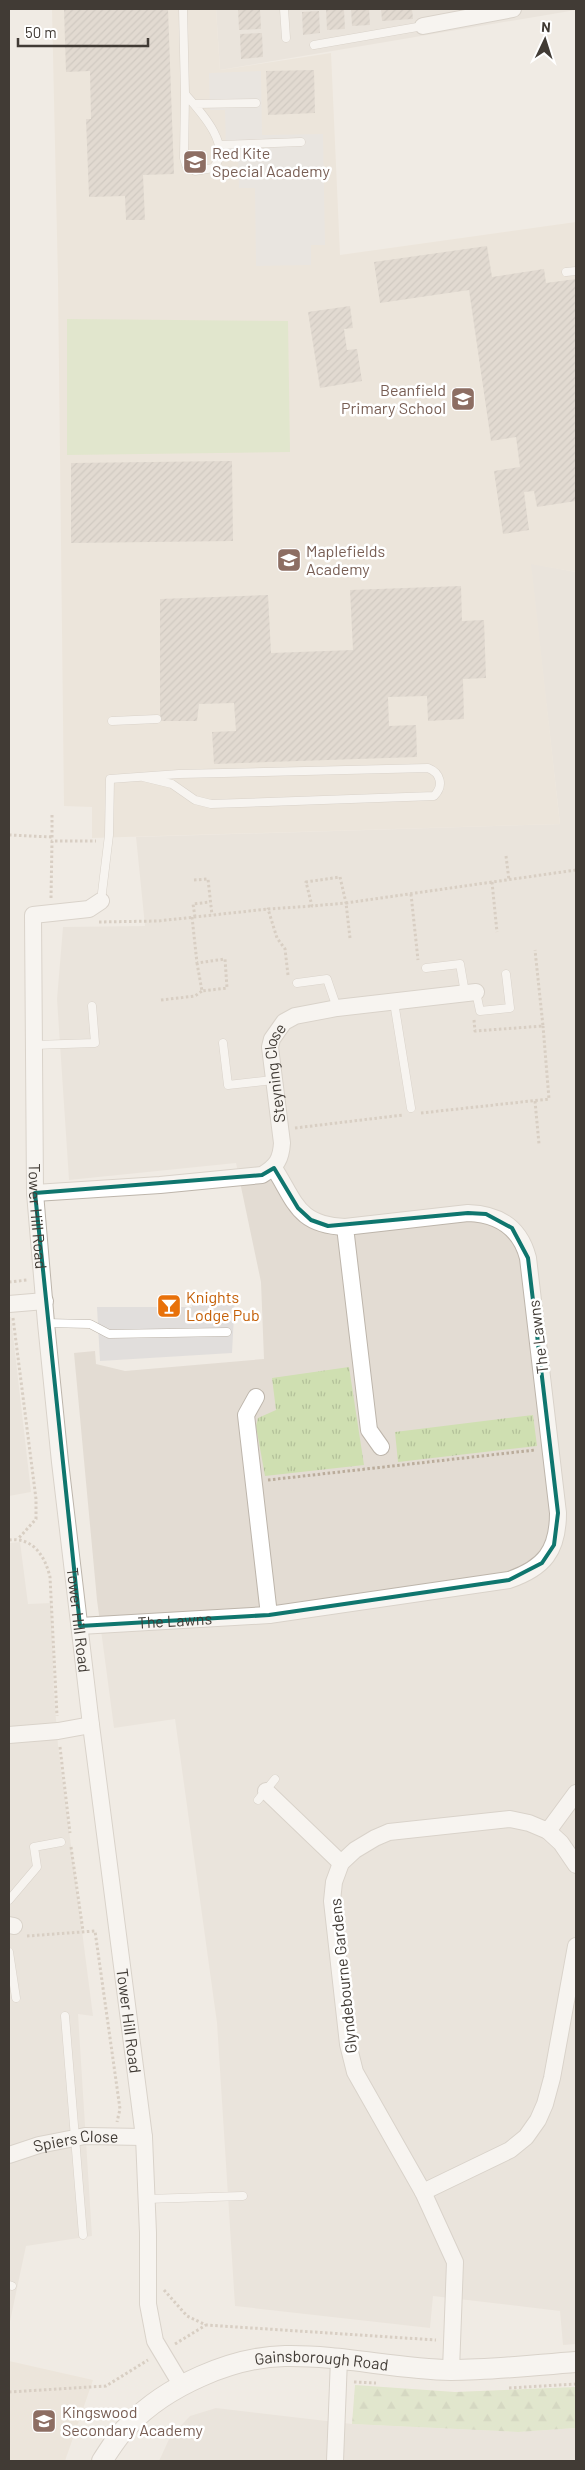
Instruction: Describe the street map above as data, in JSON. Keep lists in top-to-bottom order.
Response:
{
  "streets": {
    "street": [
      "Steyning Close",
      "Tower Hill Road",
      "The Lawns",
      "Glyndebourne Gardens",
      "Spiers Close",
      "Gainsborough Road"
    ]
  },
  "crossings": [
    ["Steyning Close", "The Lawns"],
    ["Tower Hill Road", "The Lawns"],
    ["Tower Hill Road", "Spiers Close"],
    ["Tower Hill Road", "Gainsborough Road"],
    ["Glyndebourne Gardens", "Gainsborough Road"]
  ],
  "places": {
    "school or university": [
      "Red Kite Special Academy",
      "Beanfield Primary School",
      "Maplefields Academy",
      "Kingswood Secondary Academy"
    ],
    "bar": ["Knights Lodge Pub"]
  },
  "scale_bar": "50 m",
  "north": "top"
}
